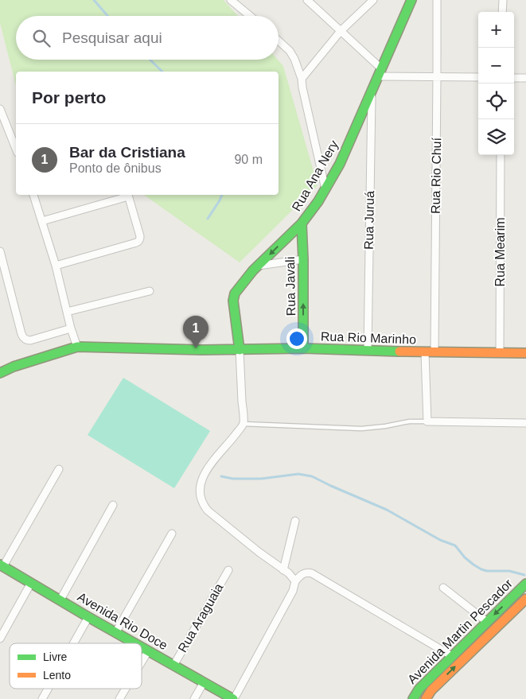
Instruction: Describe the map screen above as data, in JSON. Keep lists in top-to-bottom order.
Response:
{
  "streets": {
    "street": [
      "Rua Ana Nery",
      "Rua Rio Chuí",
      "Rua Juruá",
      "Rua Mearim",
      "Rua Javali",
      "Rua Rio Marinho",
      "Rua Araguaia",
      "Avenida Rio Doce",
      "Avenida Martin Pescador"
    ]
  },
  "crossings": [
    ["Rua Ana Nery", "Rua Juruá"],
    ["Rua Ana Nery", "Rua Javali"],
    ["Rua Ana Nery", "Rua Rio Marinho"],
    ["Rua Rio Chuí", "Rua Rio Marinho"],
    ["Rua Juruá", "Rua Rio Marinho"],
    ["Rua Mearim", "Rua Rio Marinho"],
    ["Rua Javali", "Rua Rio Marinho"],
    ["Rua Araguaia", "Avenida Rio Doce"]
  ],
  "one_way": ["Rua Javali"],
  "legend": ["Livre", "Lento"],
  "page": {
    "map_buttons": ["+", "−"],
    "search": "Pesquisar aqui",
    "heading": "Por perto",
    "list": [
      {
        "mark": "1",
        "name": "Bar da Cristiana",
        "note": "Ponto de ônibus",
        "value": "90 m"
      }
    ],
    "pins": "1"
  }
}
